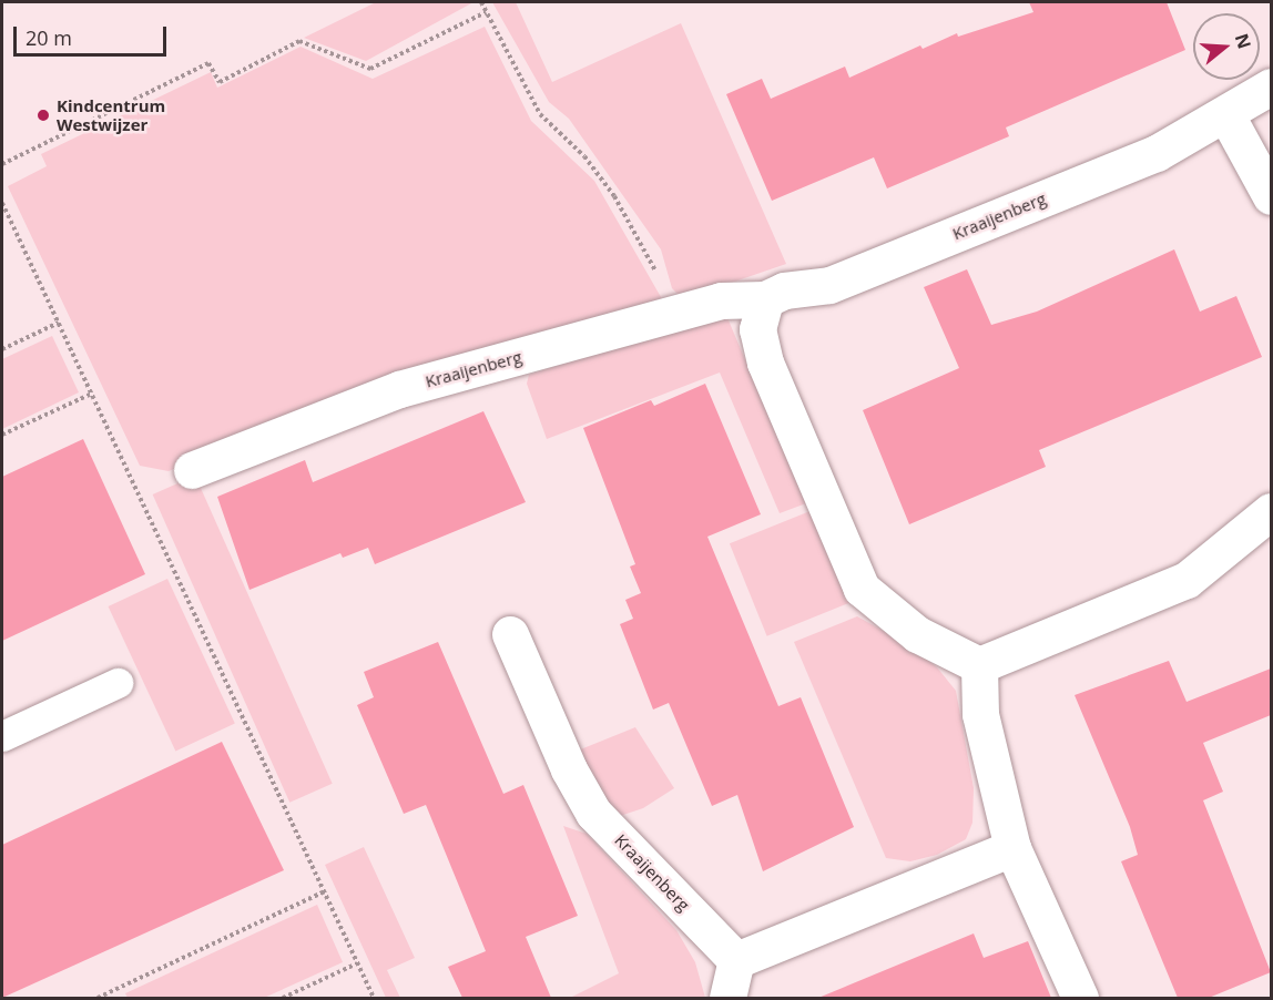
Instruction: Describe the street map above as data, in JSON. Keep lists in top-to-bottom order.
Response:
{
  "streets": {
    "street": ["Kraaijenberg"]
  },
  "places": ["Kindcentrum Westwijzer"],
  "scale_bar": "20 m",
  "north": "right"
}
